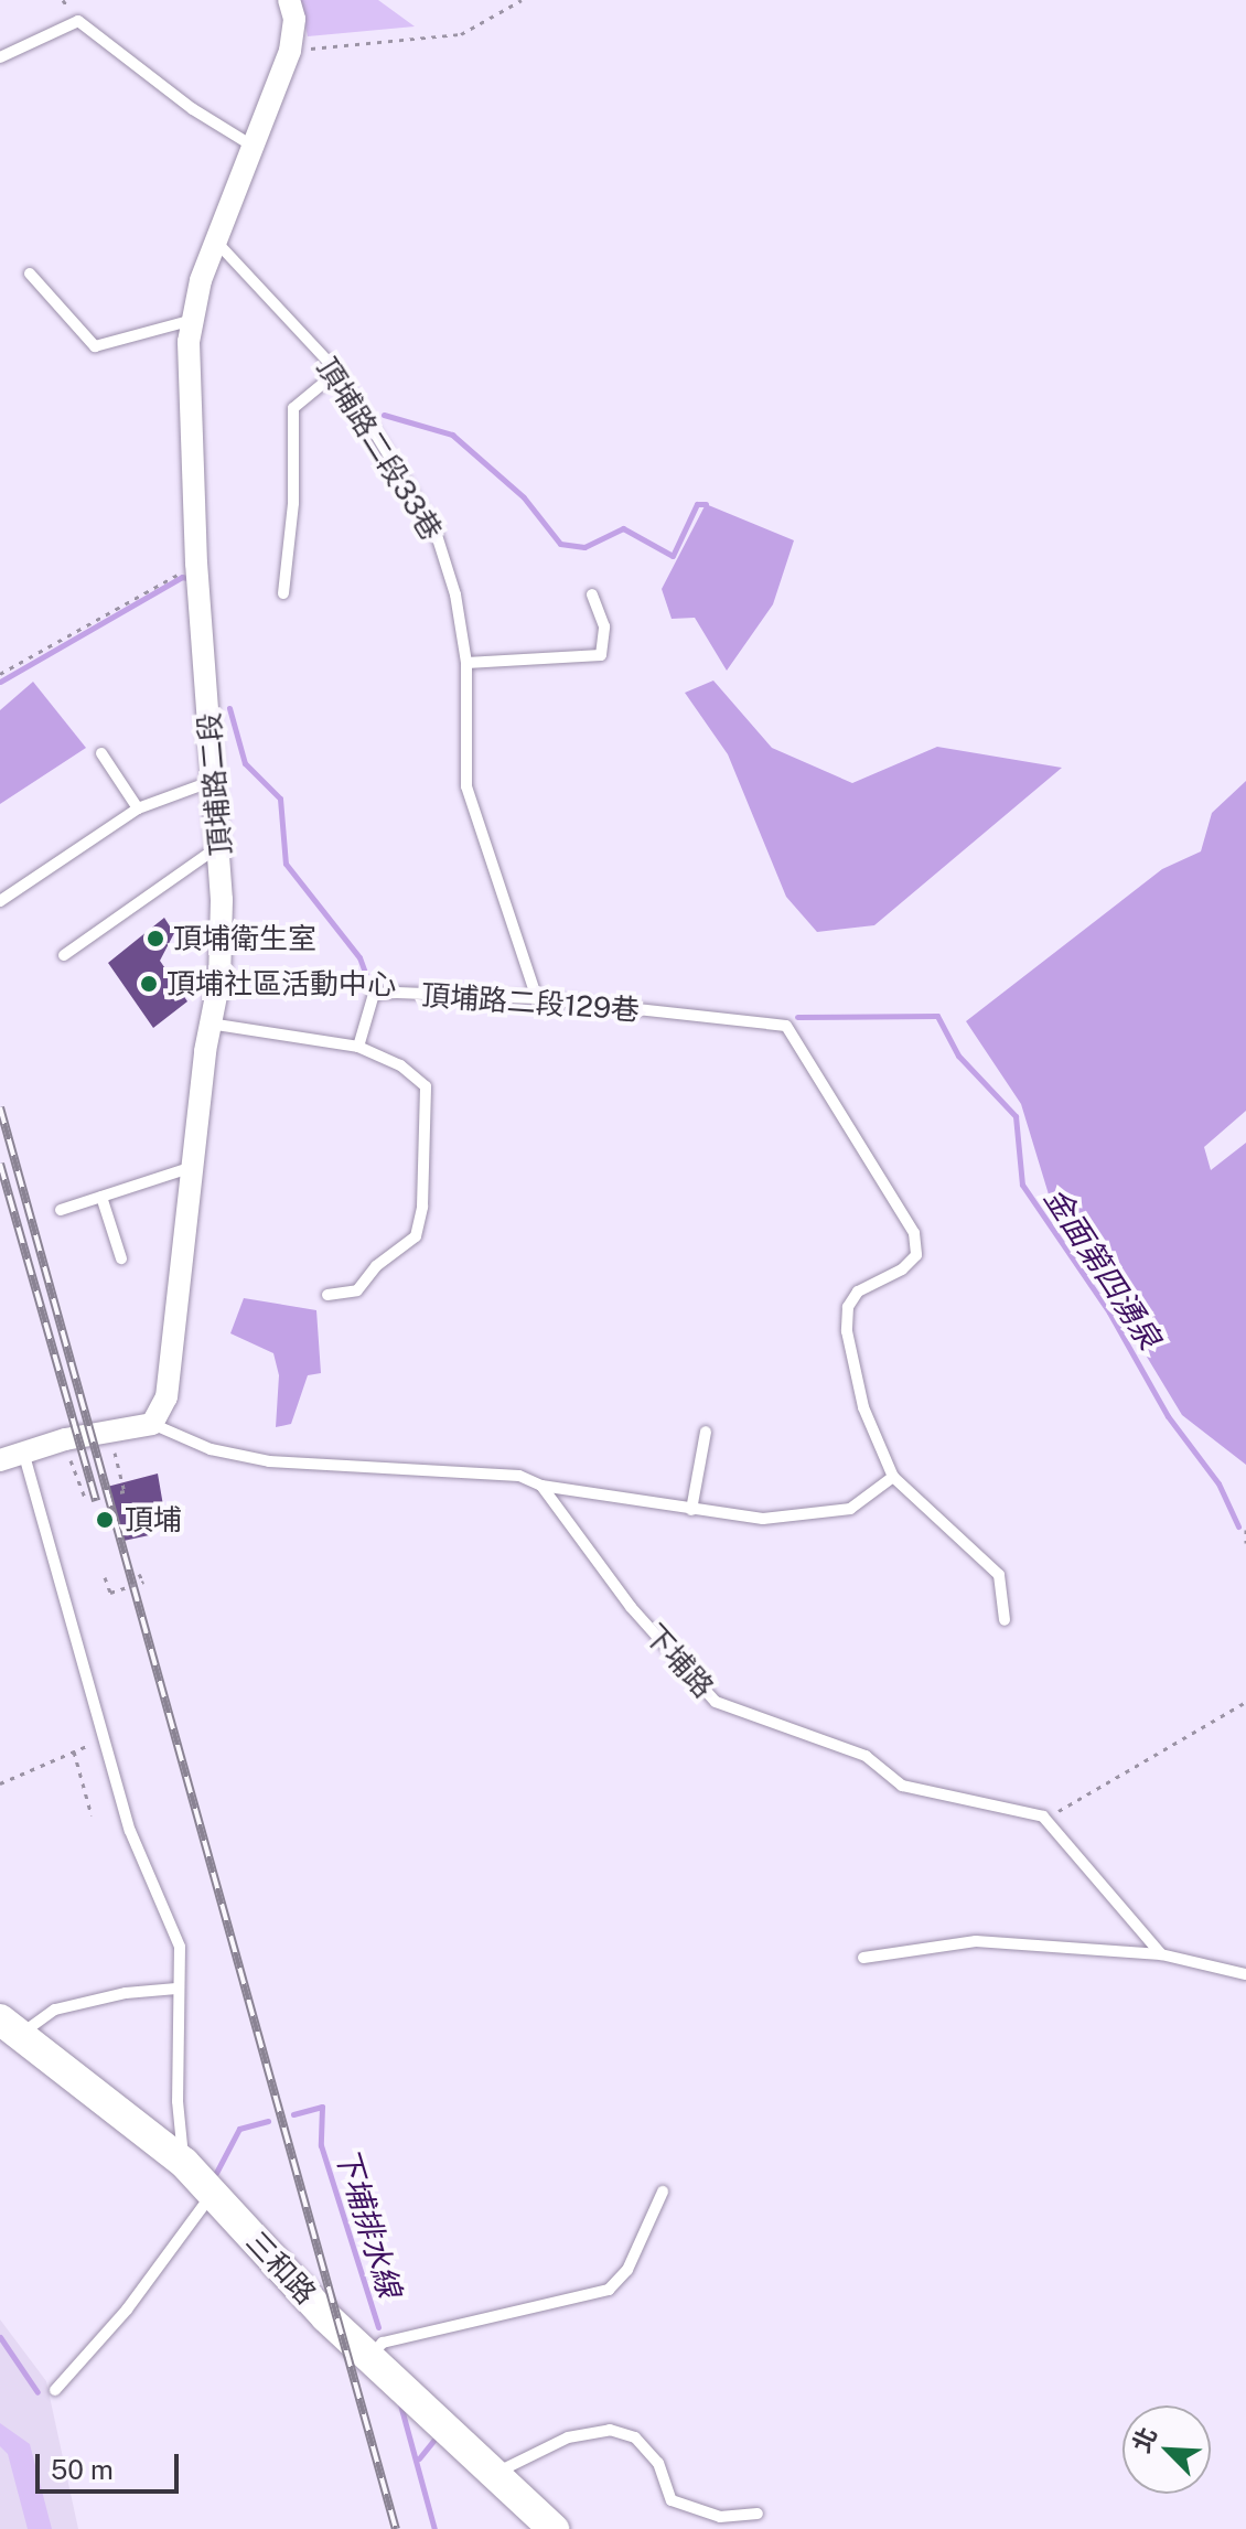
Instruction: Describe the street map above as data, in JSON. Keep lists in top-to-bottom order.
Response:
{
  "streets": {
    "main road": ["三和路"],
    "street": ["頂埔路二段"],
    "lane": ["頂埔路二段33巷", "頂埔路二段129巷", "下埔路"]
  },
  "crossings": [
    ["頂埔路二段33巷", "頂埔路二段"],
    ["頂埔路二段33巷", "頂埔路二段129巷"]
  ],
  "water": ["金面第四湧泉", "下埔排水線"],
  "places": ["頂埔衛生室", "頂埔社區活動中心", "頂埔"],
  "scale_bar": "50 m",
  "north": "top left"
}
